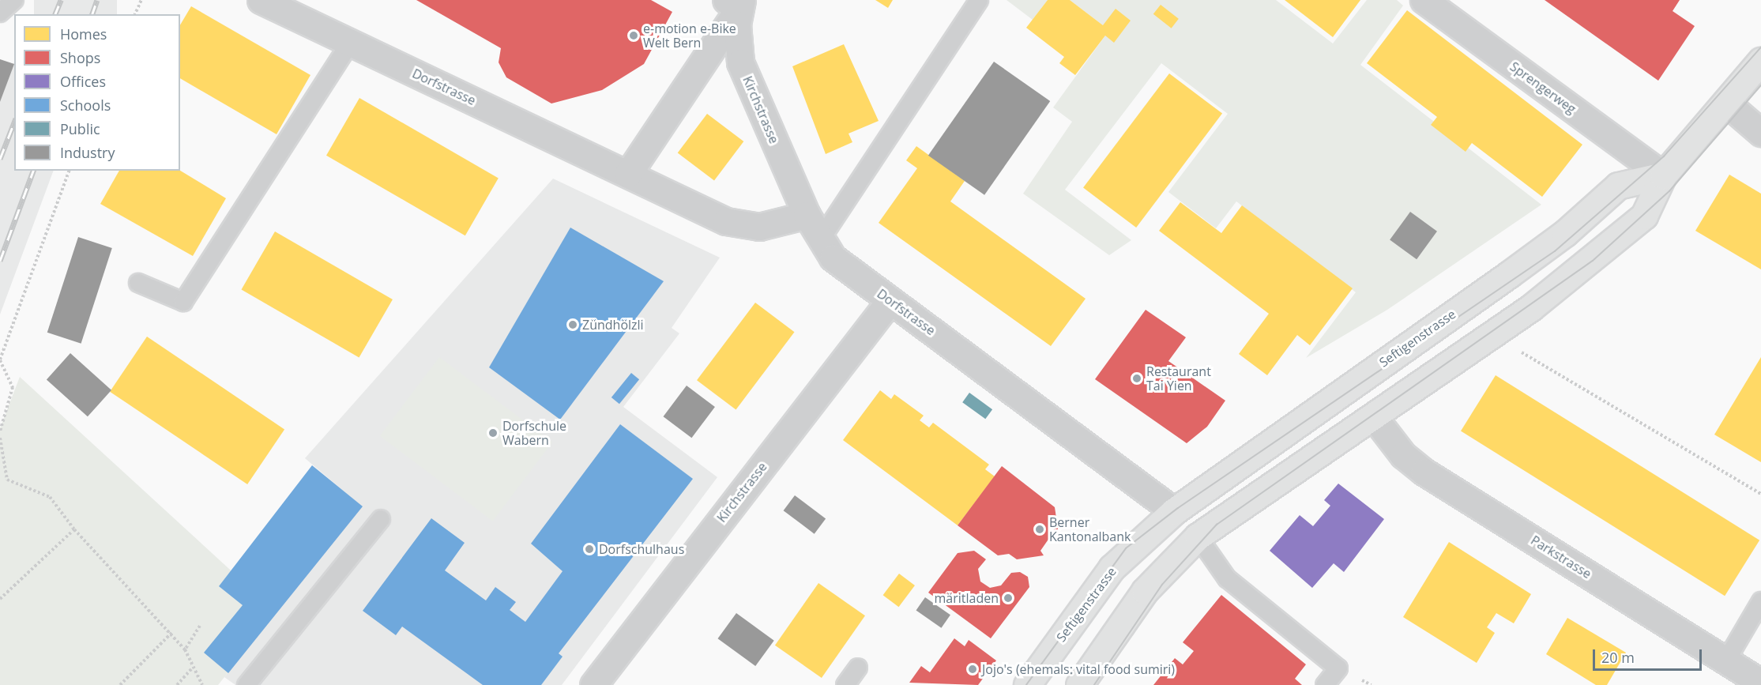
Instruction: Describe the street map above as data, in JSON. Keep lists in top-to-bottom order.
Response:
{
  "streets": {
    "main road": ["Seftigenstrasse"],
    "street": [
      "Dorfstrasse",
      "Sprengerweg",
      "Kirchstrasse",
      "Parkstrasse"
    ]
  },
  "crossings": [
    ["Dorfstrasse", "Kirchstrasse"],
    ["Dorfstrasse", "Seftigenstrasse"],
    ["Sprengerweg", "Seftigenstrasse"]
  ],
  "places": [
    "e-motion e-Bike Welt Bern",
    "Zündhölzli",
    "Restaurant Tai Yien",
    "Dorfschule Wabern",
    "Berner Kantonalbank",
    "Dorfschulhaus",
    "märitladen",
    "Jojo's (ehemals: vital food sumiri)"
  ],
  "legend": [
    "Homes",
    "Shops",
    "Offices",
    "Schools",
    "Public",
    "Industry"
  ],
  "scale_bar": "20 m"
}
